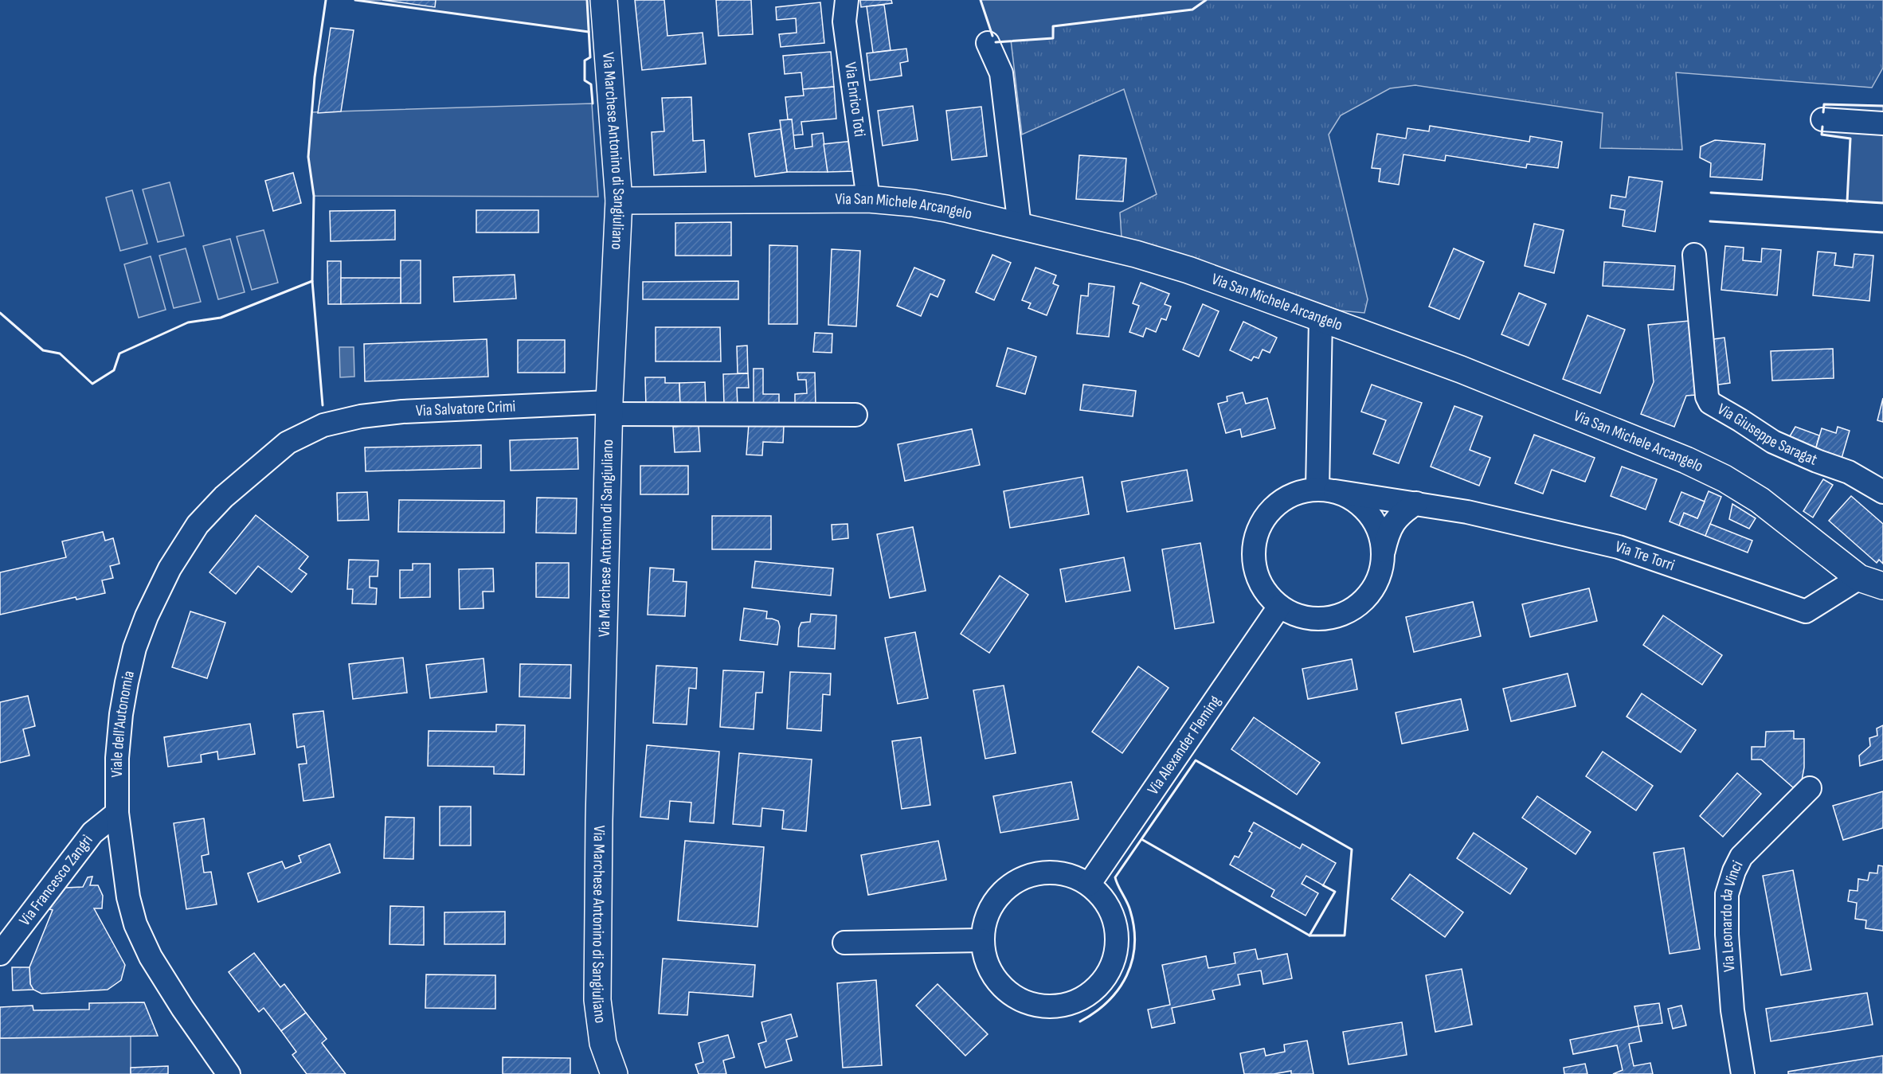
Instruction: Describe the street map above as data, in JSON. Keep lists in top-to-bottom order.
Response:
{
  "streets": {
    "main road": ["Via Marchese Antonino di Sangiuliano", "Via San Michele Arcangelo"],
    "street": [
      "Via Enrico Toti",
      "Via Salvatore Crimi",
      "Via Giuseppe Saragat",
      "Via Tre Torri",
      "Viale dell'Autonomia",
      "Via Alexander Fleming",
      "Via Francesco Zangrì",
      "Via Leonardo da Vinci"
    ]
  },
  "crossings": [
    ["Via Enrico Toti", "Via San Michele Arcangelo"],
    ["Via Marchese Antonino di Sangiuliano", "Via San Michele Arcangelo"],
    ["Via Marchese Antonino di Sangiuliano", "Via Salvatore Crimi"],
    ["Via San Michele Arcangelo", "Via Tre Torri"],
    ["Via Salvatore Crimi", "Viale dell'Autonomia"],
    ["Viale dell'Autonomia", "Via Francesco Zangrì"]
  ]
}
